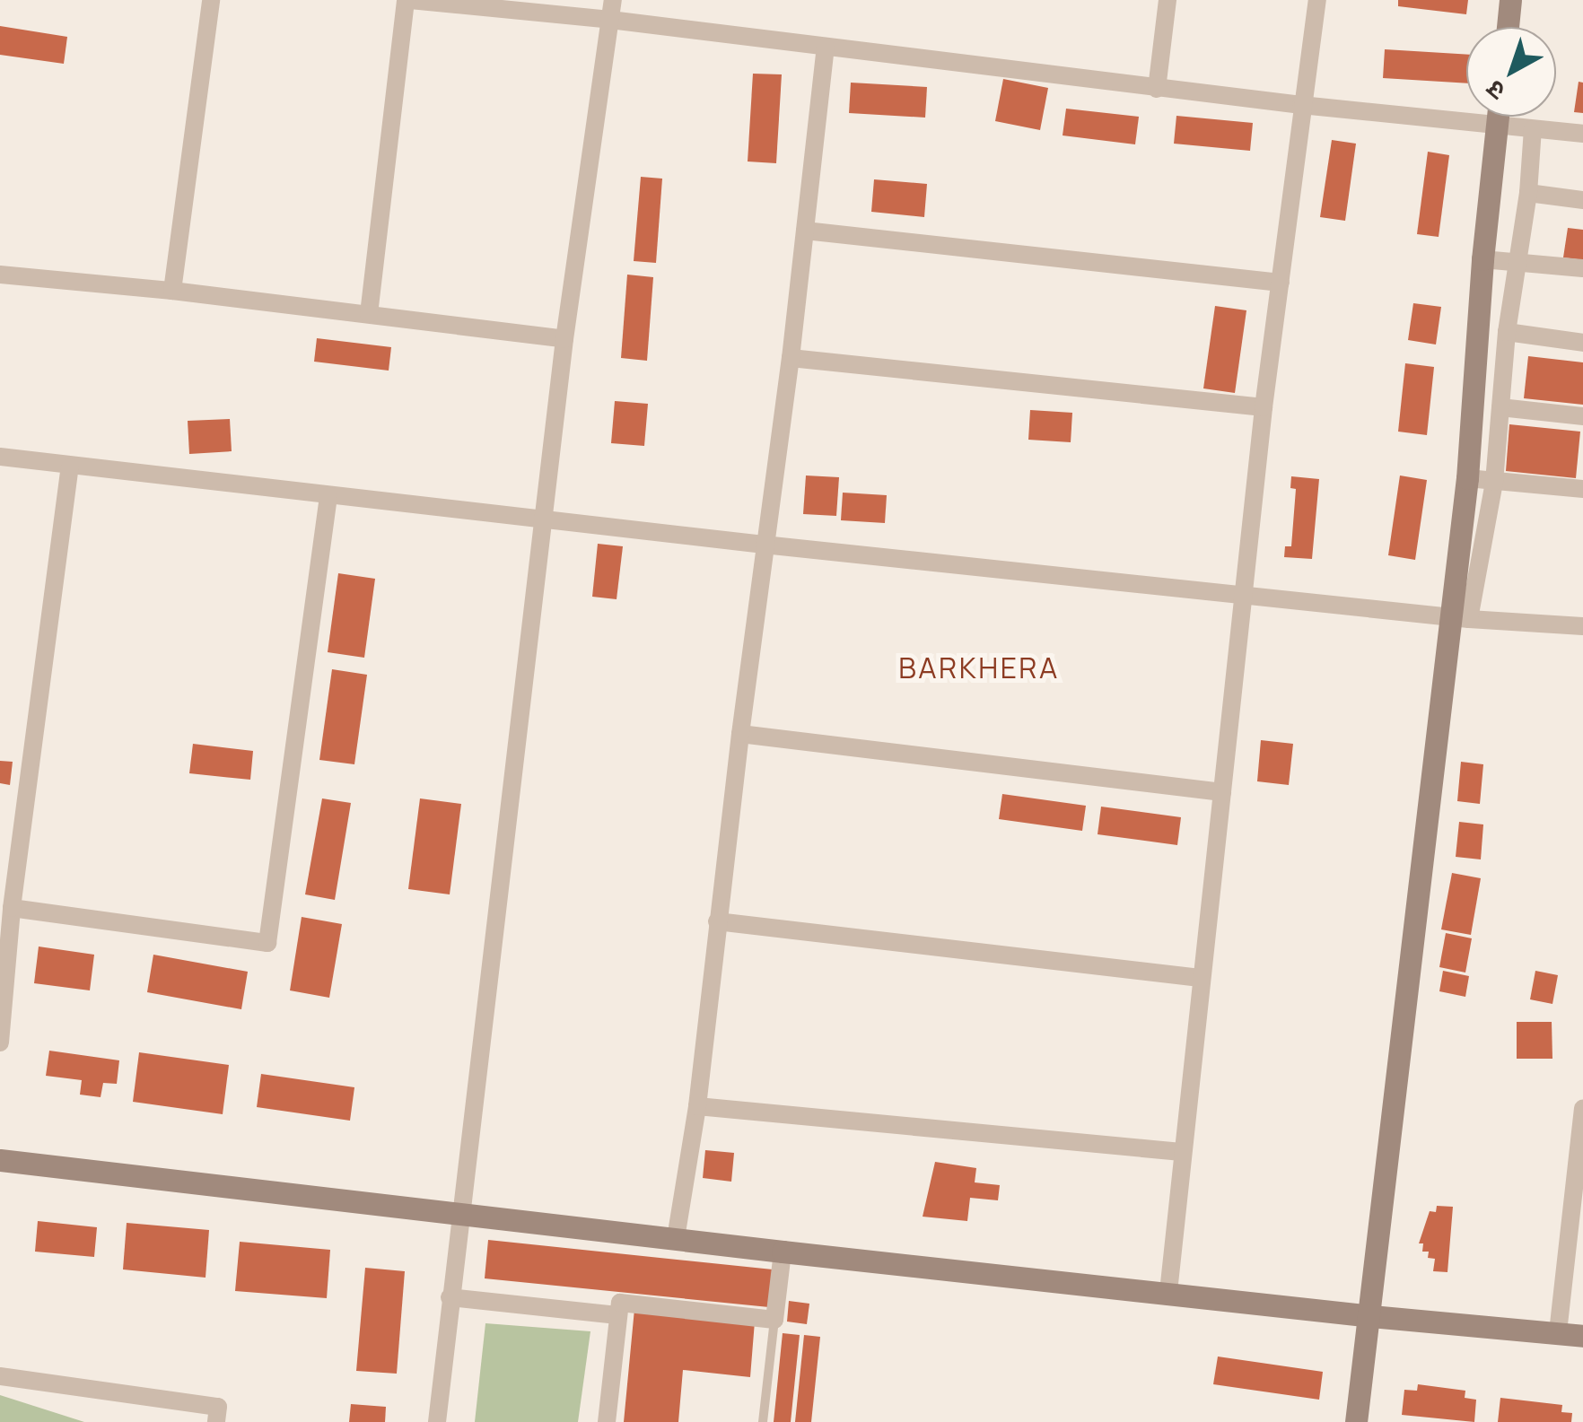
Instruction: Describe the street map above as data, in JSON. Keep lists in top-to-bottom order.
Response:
{
  "districts": ["BARKHERA"],
  "north": "bottom left"
}
